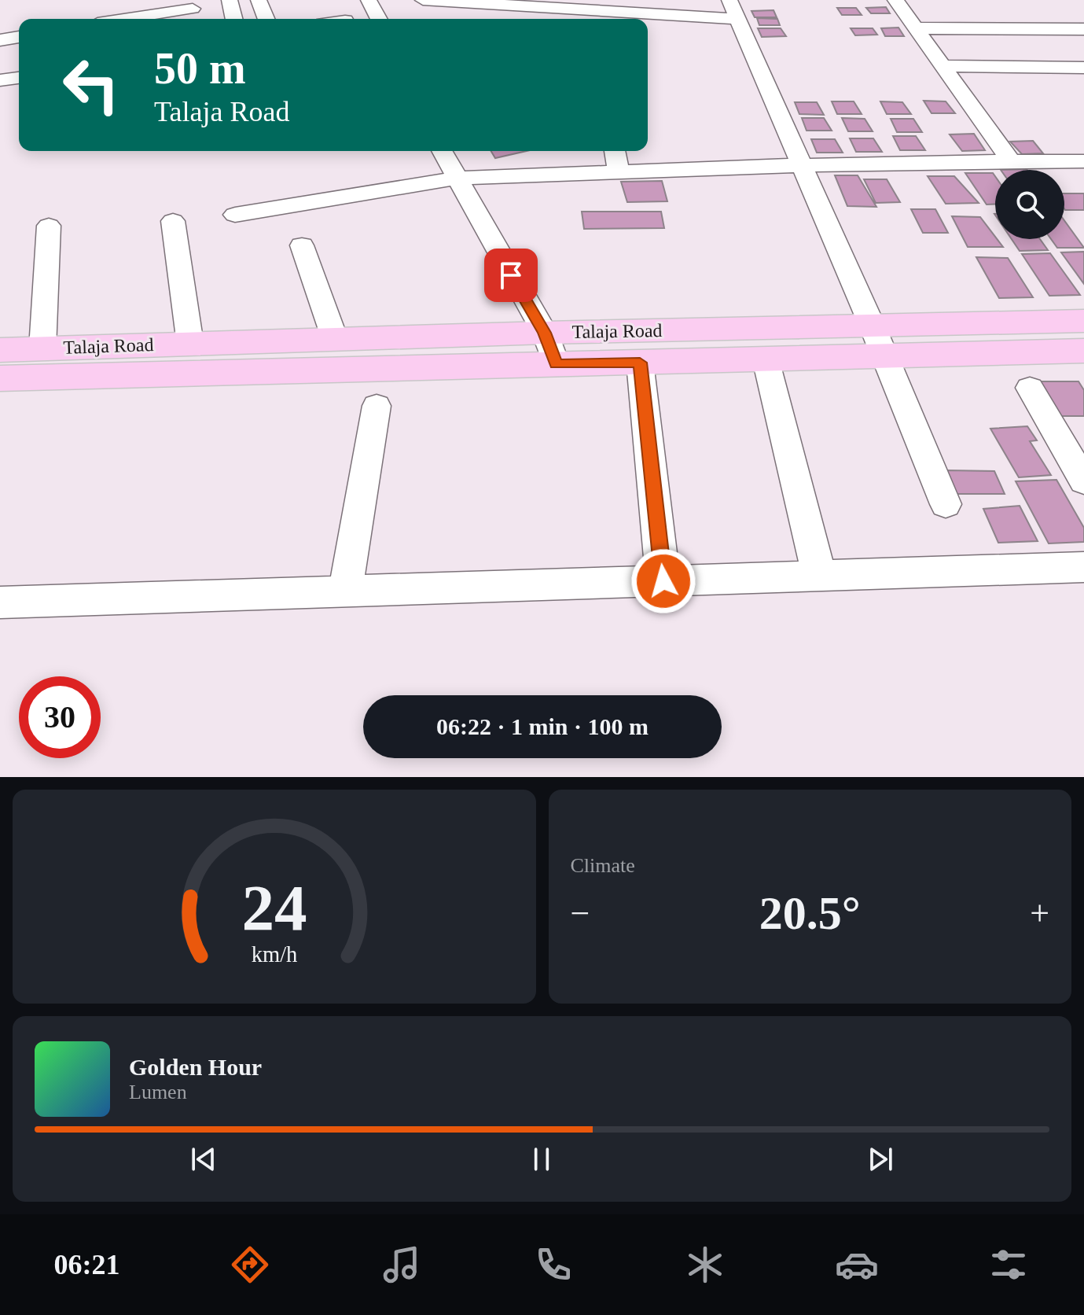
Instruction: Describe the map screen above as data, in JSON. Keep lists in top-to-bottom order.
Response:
{
  "streets": {
    "main road": ["Talaja Road"]
  },
  "page": {
    "turn": ["50 m", "Talaja Road"],
    "limit": "30",
    "trip": "06:22 · 1 min · 100 m",
    "tile": "Climate",
    "heat": ["−", "20.5°", "+"],
    "song": ["Golden Hour", "Lumen"],
    "tabs": "06:21",
    "gauge": ["24", "km/h"]
  }
}
